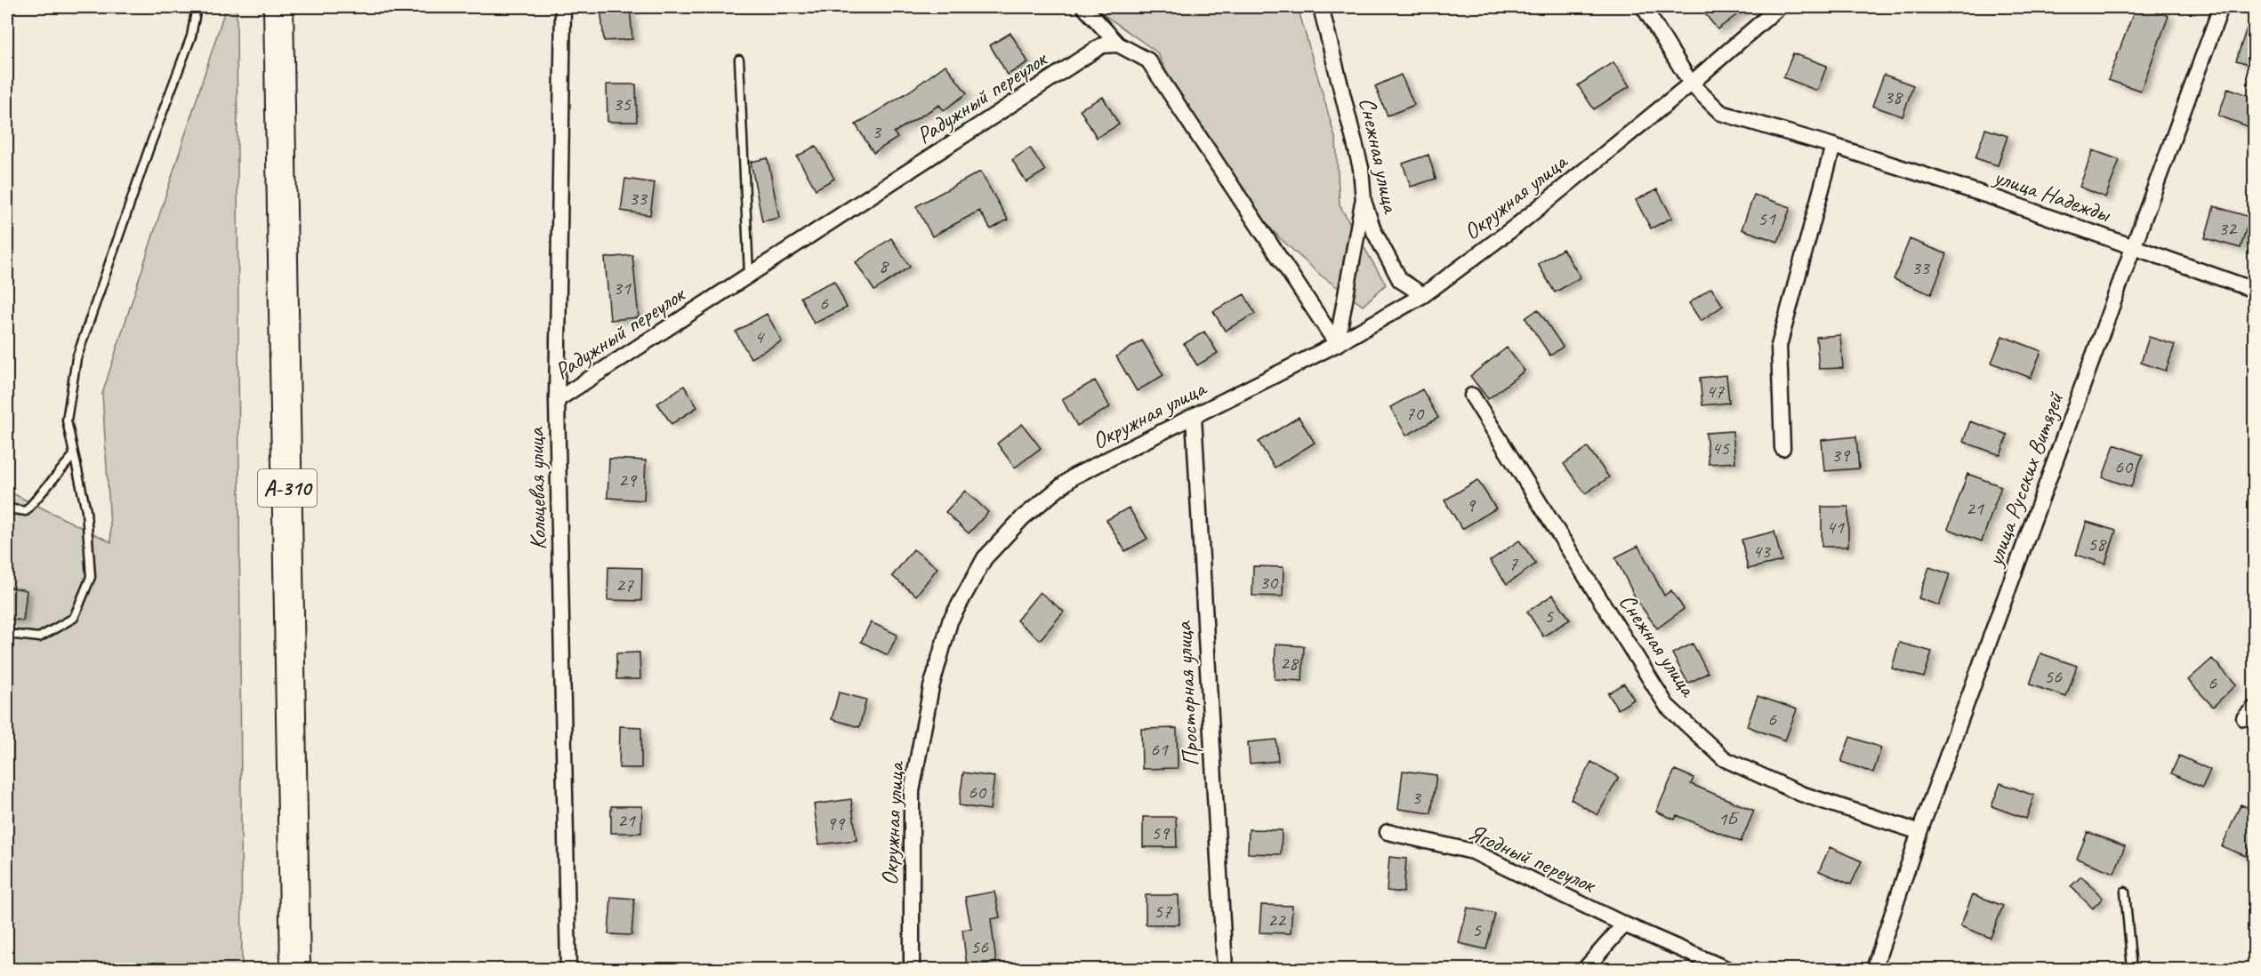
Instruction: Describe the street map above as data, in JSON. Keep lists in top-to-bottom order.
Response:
{
  "streets": {
    "highway": ["А-310"],
    "street": [
      "Радужный переулок",
      "Снежная улица",
      "улица Надежды",
      "Окружная улица",
      "улица Русских Витязей",
      "Кольцевая улица",
      "Просторная улица",
      "Ягодный переулок"
    ]
  },
  "crossings": [
    ["Радужный переулок", "Кольцевая улица"],
    ["Снежная улица", "Окружная улица"],
    ["Снежная улица", "улица Русских Витязей"],
    ["улица Надежды", "Окружная улица"],
    ["улица Надежды", "улица Русских Витязей"],
    ["Окружная улица", "Просторная улица"]
  ],
  "house_numbers": [
    "38",
    "35",
    "3",
    "33",
    "51",
    "32",
    "8",
    "33",
    "31",
    "6",
    "4",
    "47",
    "70",
    "45",
    "39",
    "60",
    "29",
    "9",
    "21",
    "41",
    "58",
    "43",
    "7",
    "30",
    "27",
    "5",
    "28",
    "56",
    "6",
    "6",
    "61",
    "60",
    "3",
    "1Б",
    "21",
    "99",
    "59",
    "57",
    "22",
    "5",
    "56"
  ]
}
